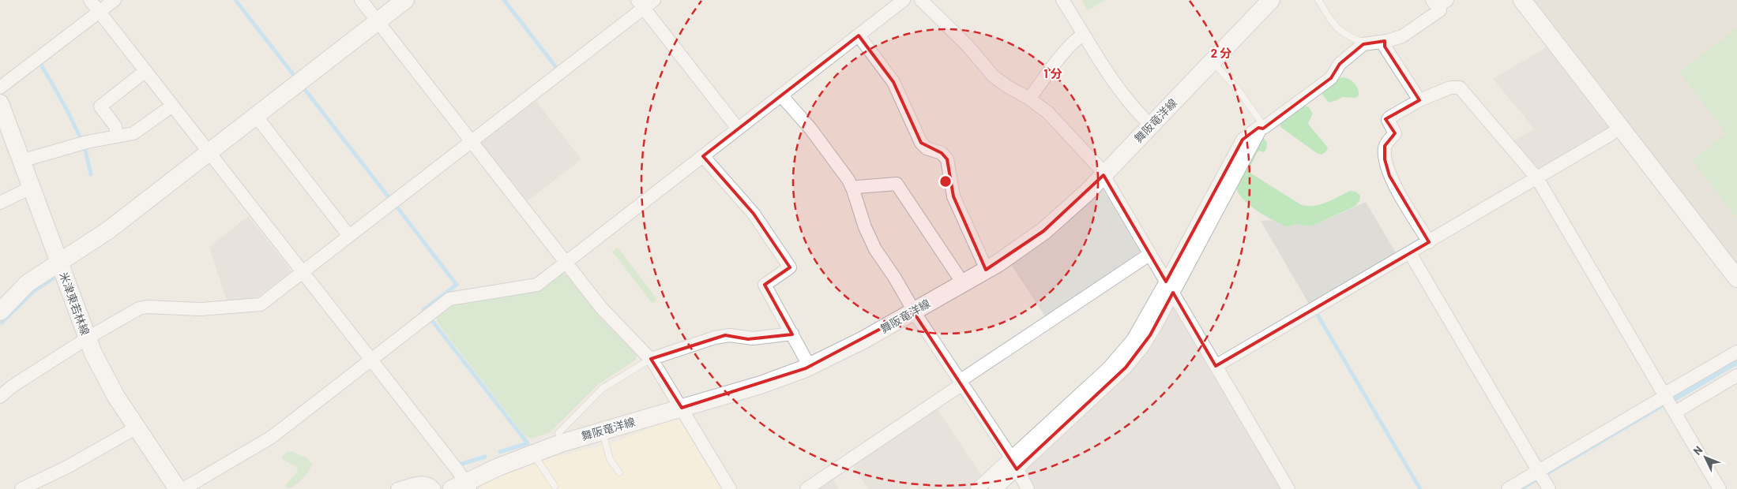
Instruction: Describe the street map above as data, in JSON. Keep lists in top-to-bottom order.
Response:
{
  "streets": {
    "main road": ["舞阪竜洋線", "米津東若林線"]
  },
  "north": "top left",
  "rings": ["2 分", "1 分"]
}
